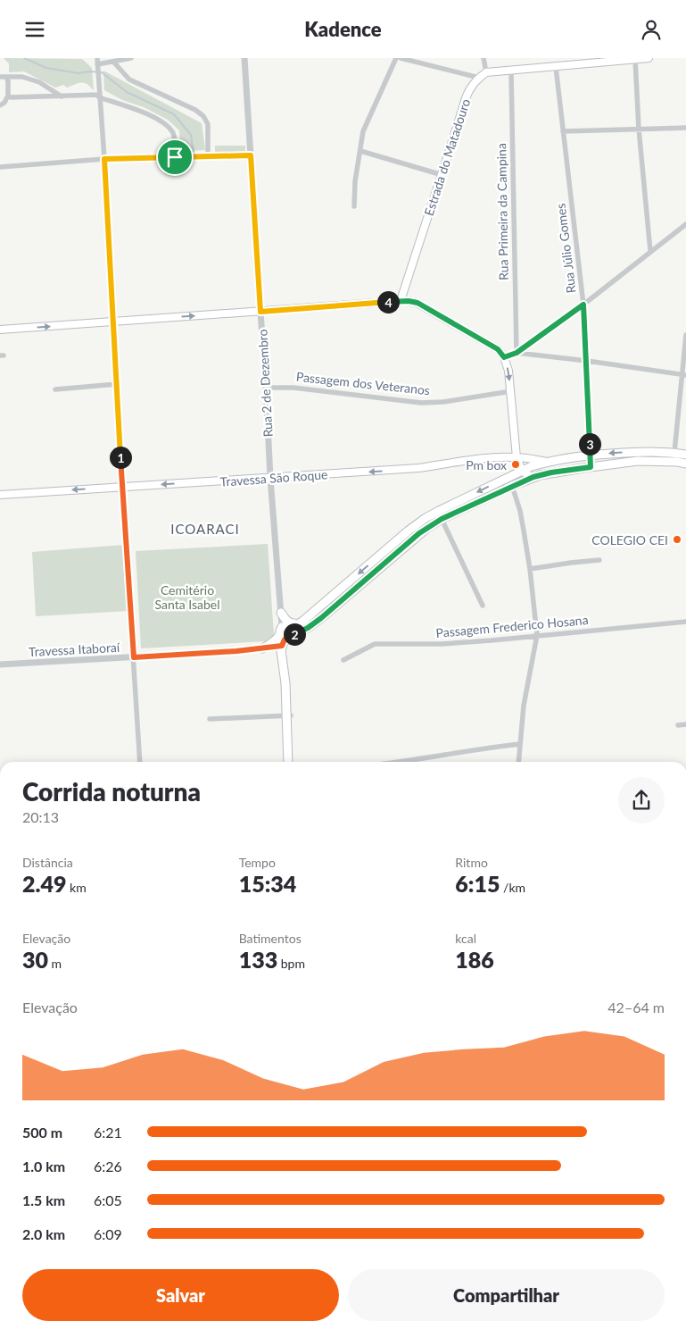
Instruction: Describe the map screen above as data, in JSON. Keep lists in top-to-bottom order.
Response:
{
  "streets": {
    "main road": ["Estrada do Matadouro", "Rua 2 de Dezembro", "Travessa São Roque"],
    "street": [
      "Rua Primeira da Campina",
      "Rua Júlio Gomes",
      "Passagem dos Veteranos",
      "Passagem Frederico Hosana",
      "Travessa Itaboraí"
    ]
  },
  "crossings": [
    ["Rua 2 de Dezembro", "Passagem dos Veteranos"],
    ["Rua 2 de Dezembro", "Travessa São Roque"]
  ],
  "one_way": ["Travessa São Roque"],
  "districts": ["ICOARACI"],
  "parks": ["Cemitério Santa Isabel"],
  "places": ["Pm box", "COLEGIO CEI"],
  "page": {
    "header": "Kadence",
    "pins": [
      "4",
      "3",
      "1",
      "2"
    ],
    "heading": ["Corrida noturna", "20:13"],
    "stats": [
      ["Distância", "2.49 km"],
      ["Tempo", "15:34"],
      ["Ritmo", "6:15 /km"],
      ["Elevação", "30 m"],
      ["Batimentos", "133 bpm"],
      ["kcal", "186"]
    ],
    "chart": ["Elevação", "42–64 m"],
    "list": [
      {
        "name": "500 m",
        "note": "6:21"
      },
      {
        "name": "1.0 km",
        "note": "6:26"
      },
      {
        "name": "1.5 km",
        "note": "6:05"
      },
      {
        "name": "2.0 km",
        "note": "6:09"
      }
    ],
    "buttons": ["Salvar", "Compartilhar"]
  }
}
